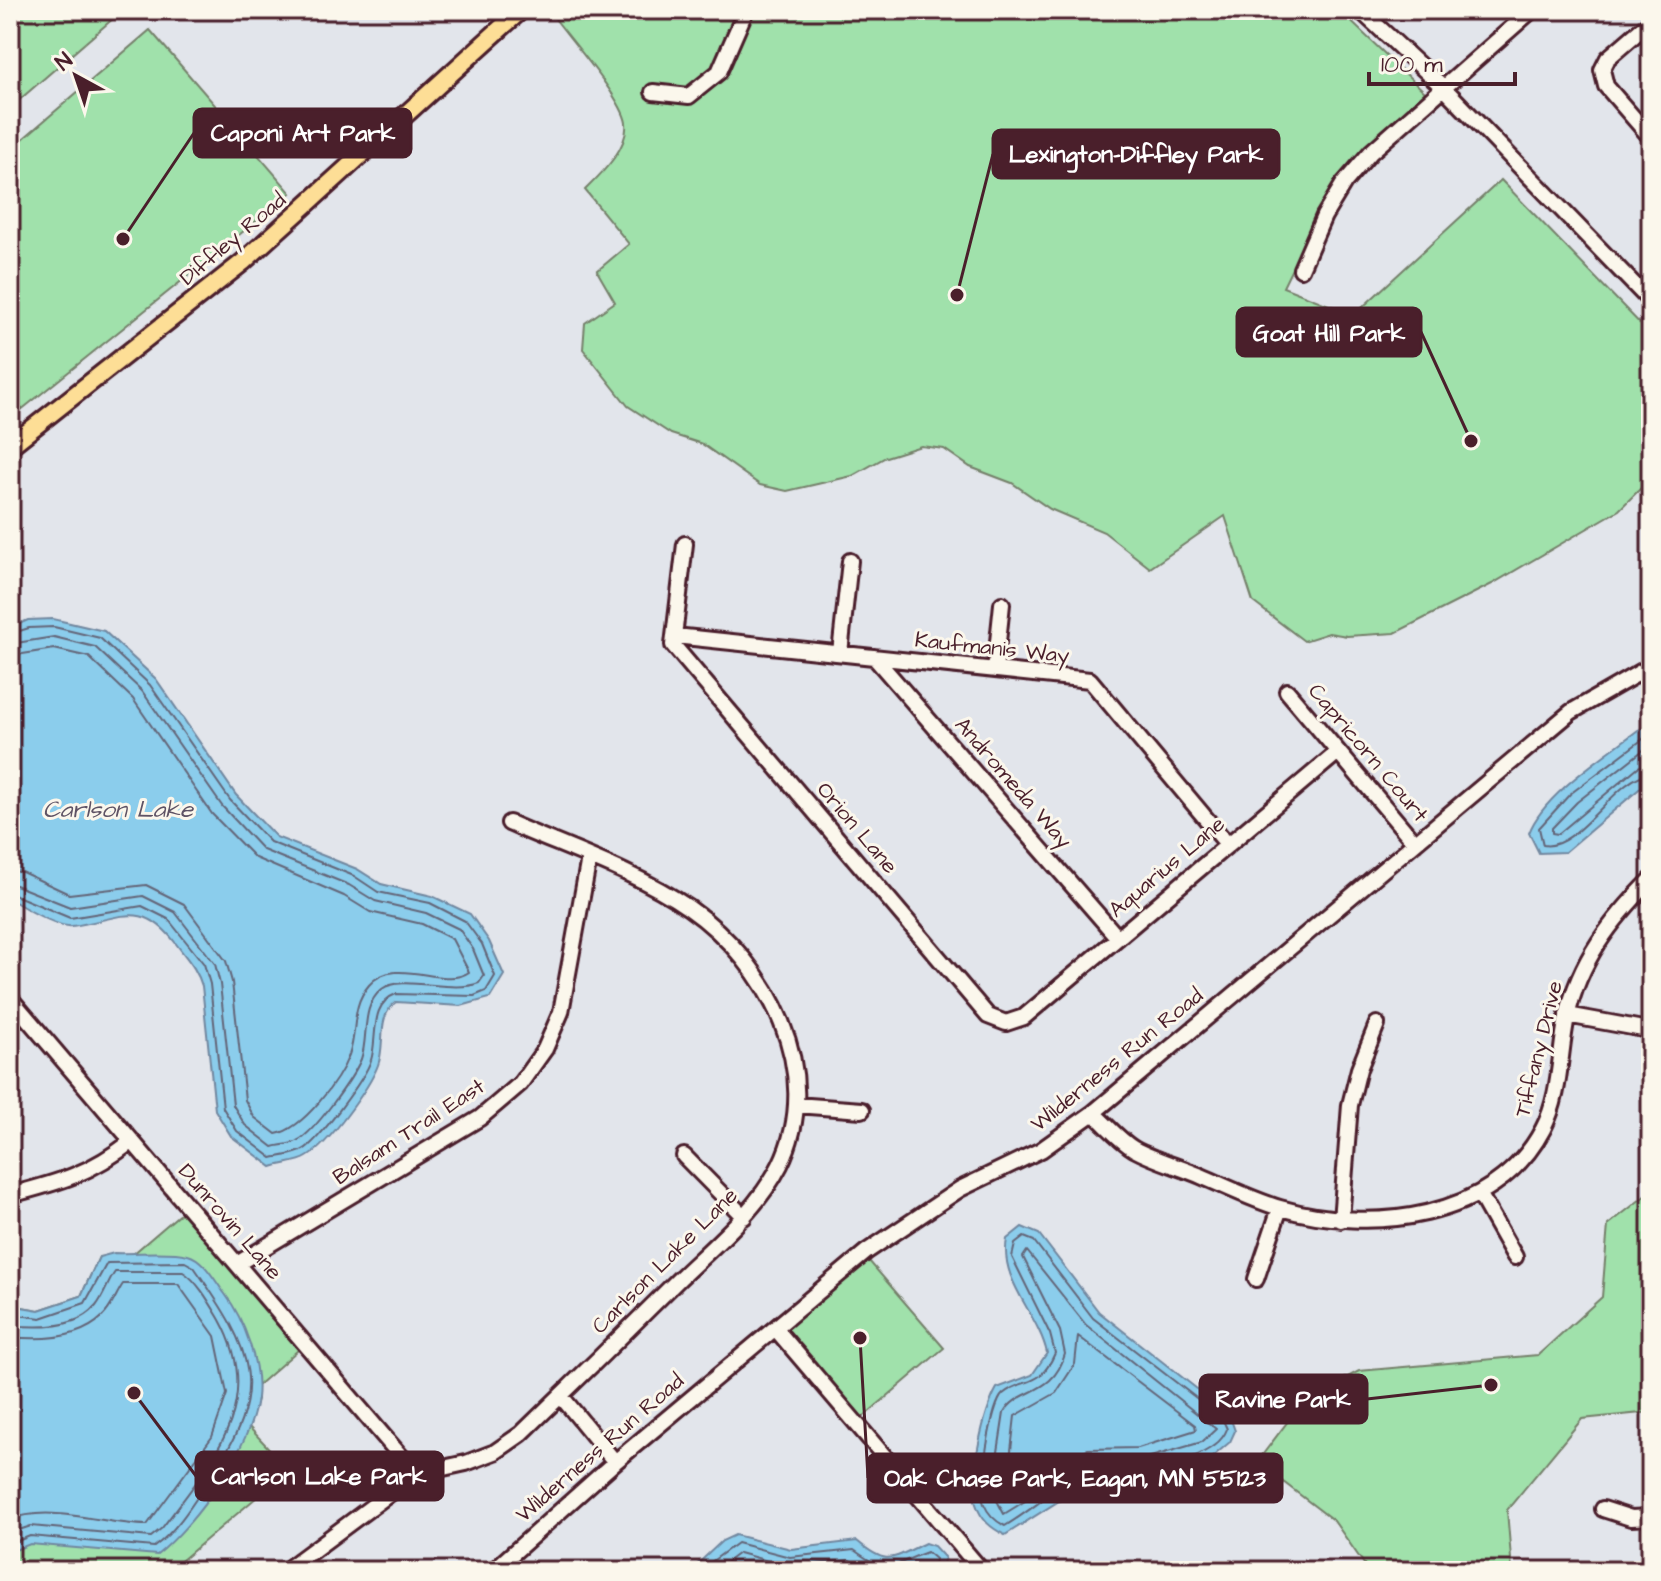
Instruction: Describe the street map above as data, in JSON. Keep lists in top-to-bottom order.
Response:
{
  "streets": {
    "main road": ["Diffley Road"],
    "street": [
      "Kaufmanis Way",
      "Capricorn Court",
      "Andromeda Way",
      "Orion Lane",
      "Aquarius Lane",
      "Tiffany Drive",
      "Wilderness Run Road",
      "Balsam Trail East",
      "Dunrovin Lane",
      "Carlson Lake Lane"
    ]
  },
  "crossings": [
    ["Kaufmanis Way", "Andromeda Way"],
    ["Kaufmanis Way", "Orion Lane"],
    ["Kaufmanis Way", "Aquarius Lane"],
    ["Capricorn Court", "Aquarius Lane"],
    ["Capricorn Court", "Wilderness Run Road"],
    ["Andromeda Way", "Aquarius Lane"],
    ["Orion Lane", "Aquarius Lane"],
    ["Tiffany Drive", "Wilderness Run Road"],
    ["Balsam Trail East", "Dunrovin Lane"],
    ["Balsam Trail East", "Carlson Lake Lane"],
    ["Dunrovin Lane", "Carlson Lake Lane"]
  ],
  "water": ["Carlson Lake"],
  "places": [
    "Caponi Art Park",
    "Lexington-Diffley Park",
    "Goat Hill Park",
    "Oak Chase Park, Eagan, MN 55123",
    "Ravine Park",
    "Carlson Lake Park"
  ],
  "scale_bar": "100 m",
  "north": "top left"
}
